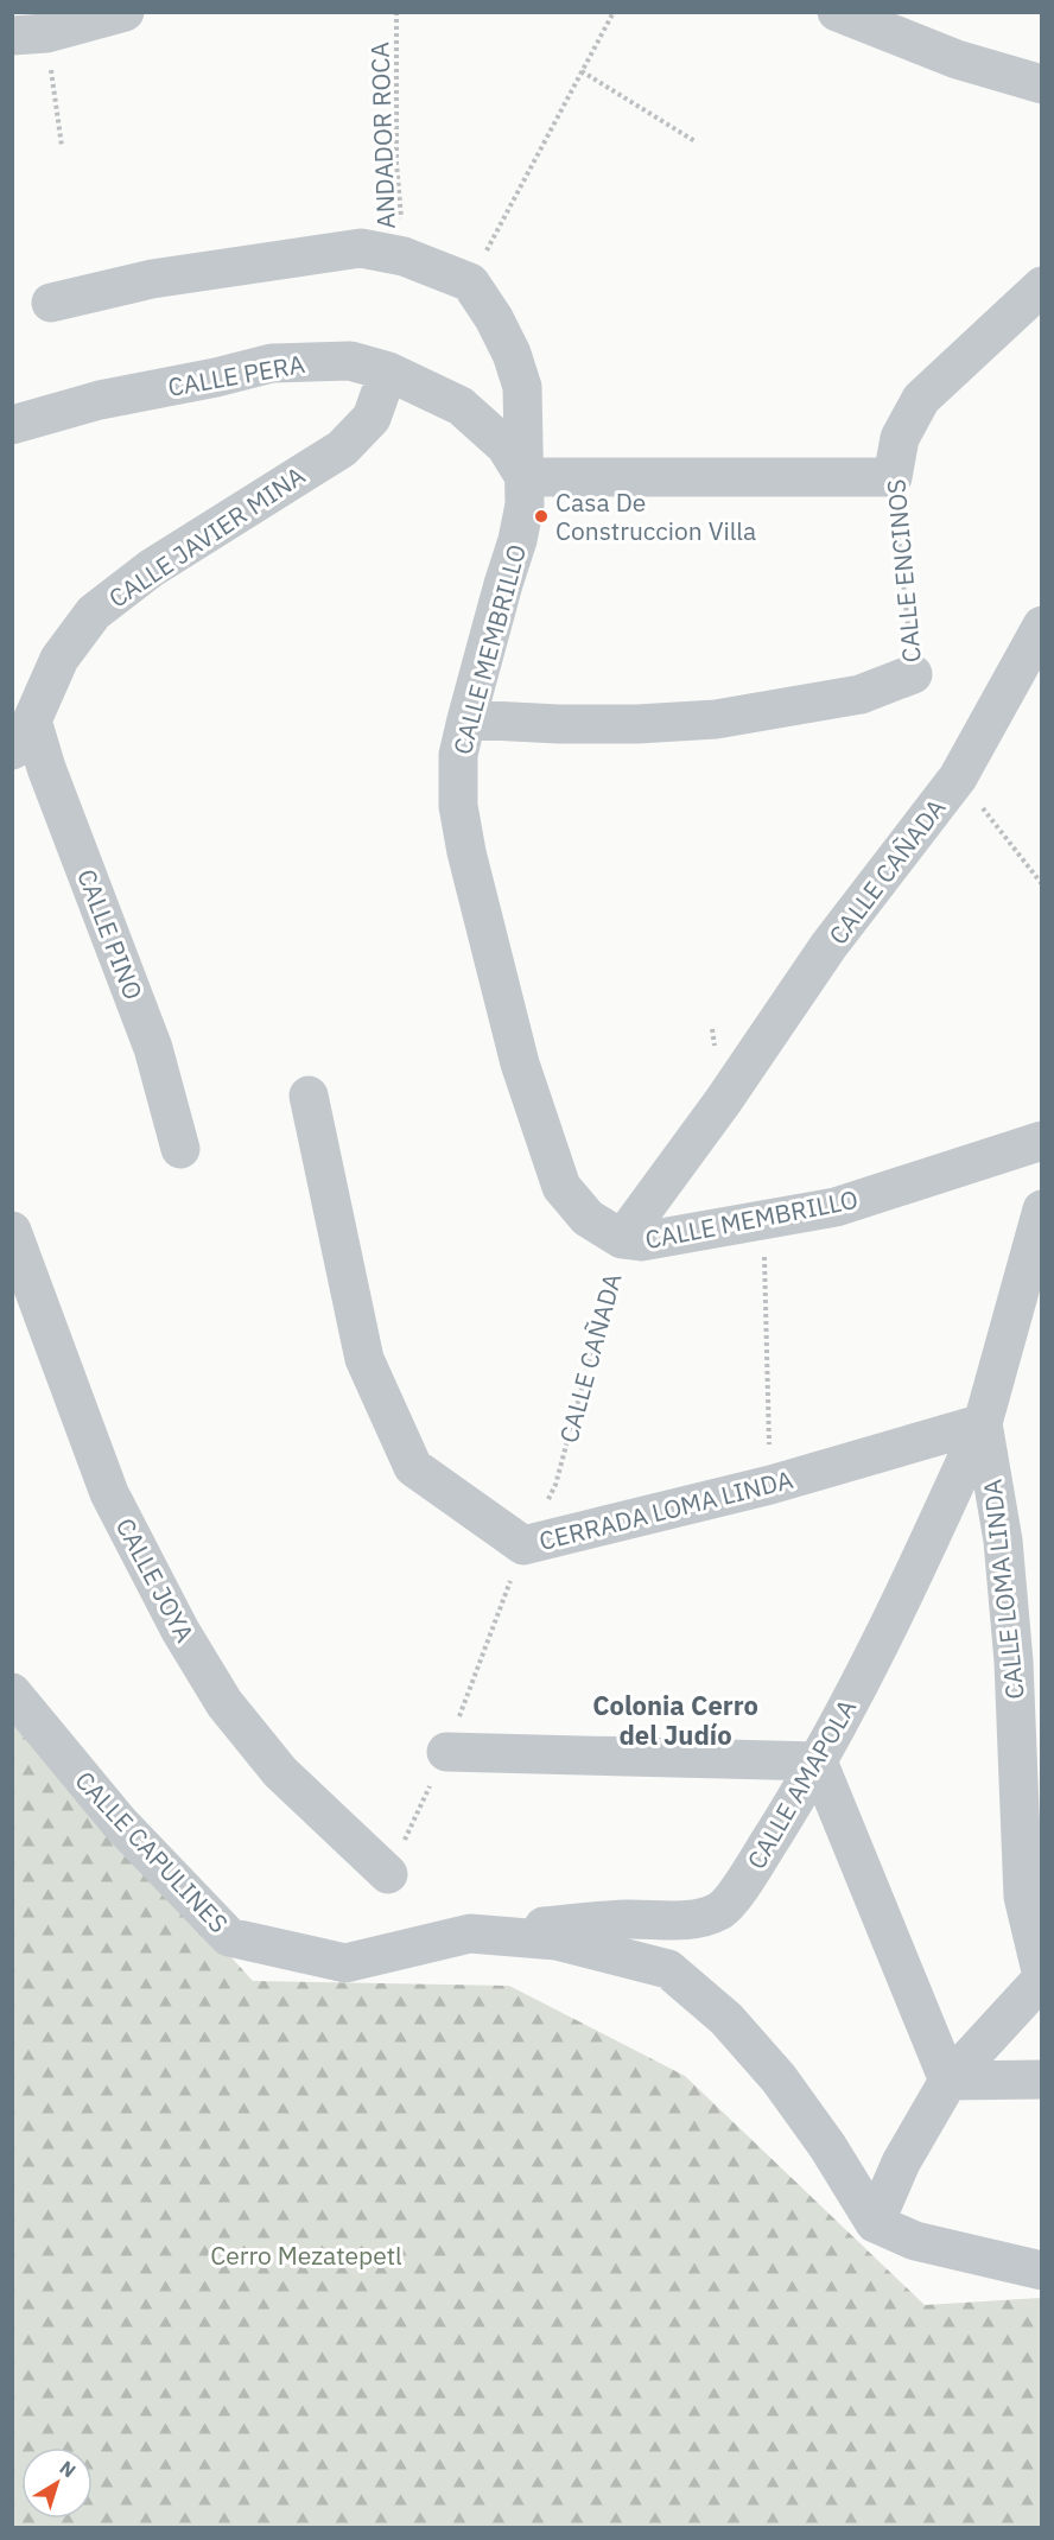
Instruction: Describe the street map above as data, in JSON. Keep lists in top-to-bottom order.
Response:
{
  "streets": {
    "street": [
      "CALLE PERA",
      "CALLE JAVIER MINA",
      "CALLE ENCINOS",
      "CALLE MEMBRILLO",
      "CALLE CAÑADA",
      "CALLE PINO",
      "CERRADA LOMA LINDA",
      "CALLE JOYA",
      "CALLE LOMA LINDA",
      "CALLE AMAPOLA",
      "CALLE CAPULINES"
    ],
    "path": ["ANDADOR ROCA"]
  },
  "crossings": [
    ["CALLE PERA", "CALLE JAVIER MINA"],
    ["CALLE PERA", "CALLE MEMBRILLO"],
    ["CALLE JAVIER MINA", "CALLE PINO"],
    ["CALLE ENCINOS", "CALLE MEMBRILLO"],
    ["CALLE MEMBRILLO", "CALLE CAÑADA"],
    ["CALLE CAÑADA", "CERRADA LOMA LINDA"],
    ["CALLE CAÑADA", "CALLE JOYA"],
    ["CERRADA LOMA LINDA", "CALLE LOMA LINDA"],
    ["CERRADA LOMA LINDA", "CALLE AMAPOLA"],
    ["CALLE LOMA LINDA", "CALLE AMAPOLA"],
    ["CALLE AMAPOLA", "CALLE CAPULINES"]
  ],
  "districts": ["Colonia Cerro del Judío"],
  "parks": ["Cerro Mezatepetl"],
  "places": ["Casa De Construccion Villa"],
  "north": "top right"
}
